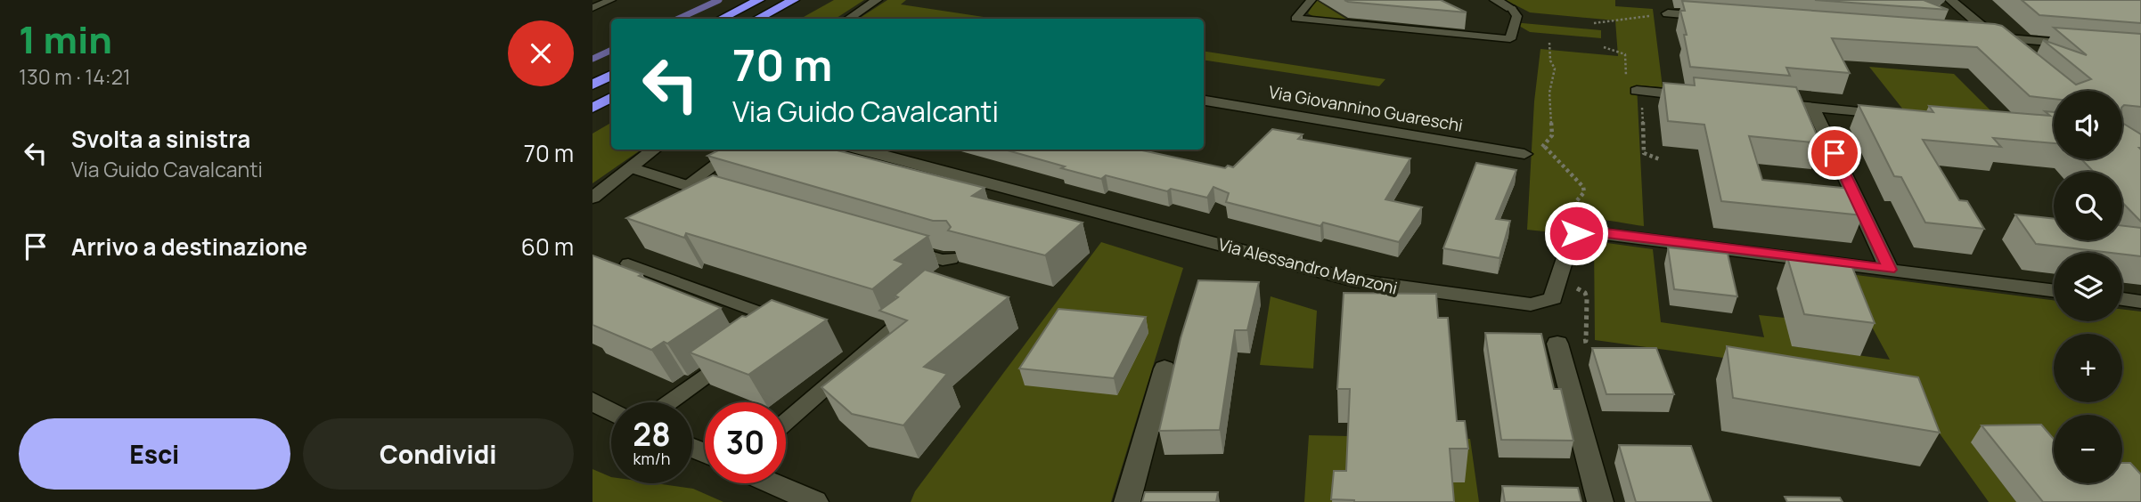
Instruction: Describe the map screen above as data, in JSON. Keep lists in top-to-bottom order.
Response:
{
  "streets": {
    "street": ["Via Giovannino Guareschi", "Via Alessandro Manzoni"]
  },
  "page": {
    "heading": ["1 min", "130 m · 14:21"],
    "turn": ["70 m", "Via Guido Cavalcanti"],
    "map_buttons": ["+", "−"],
    "list": [
      {
        "name": "Svolta a sinistra",
        "note": "Via Guido Cavalcanti",
        "value": "70 m"
      },
      {
        "name": "Arrivo a destinazione",
        "value": "60 m"
      }
    ],
    "speed": "28 km/h",
    "limit": "30",
    "buttons": ["Esci", "Condividi"]
  }
}
